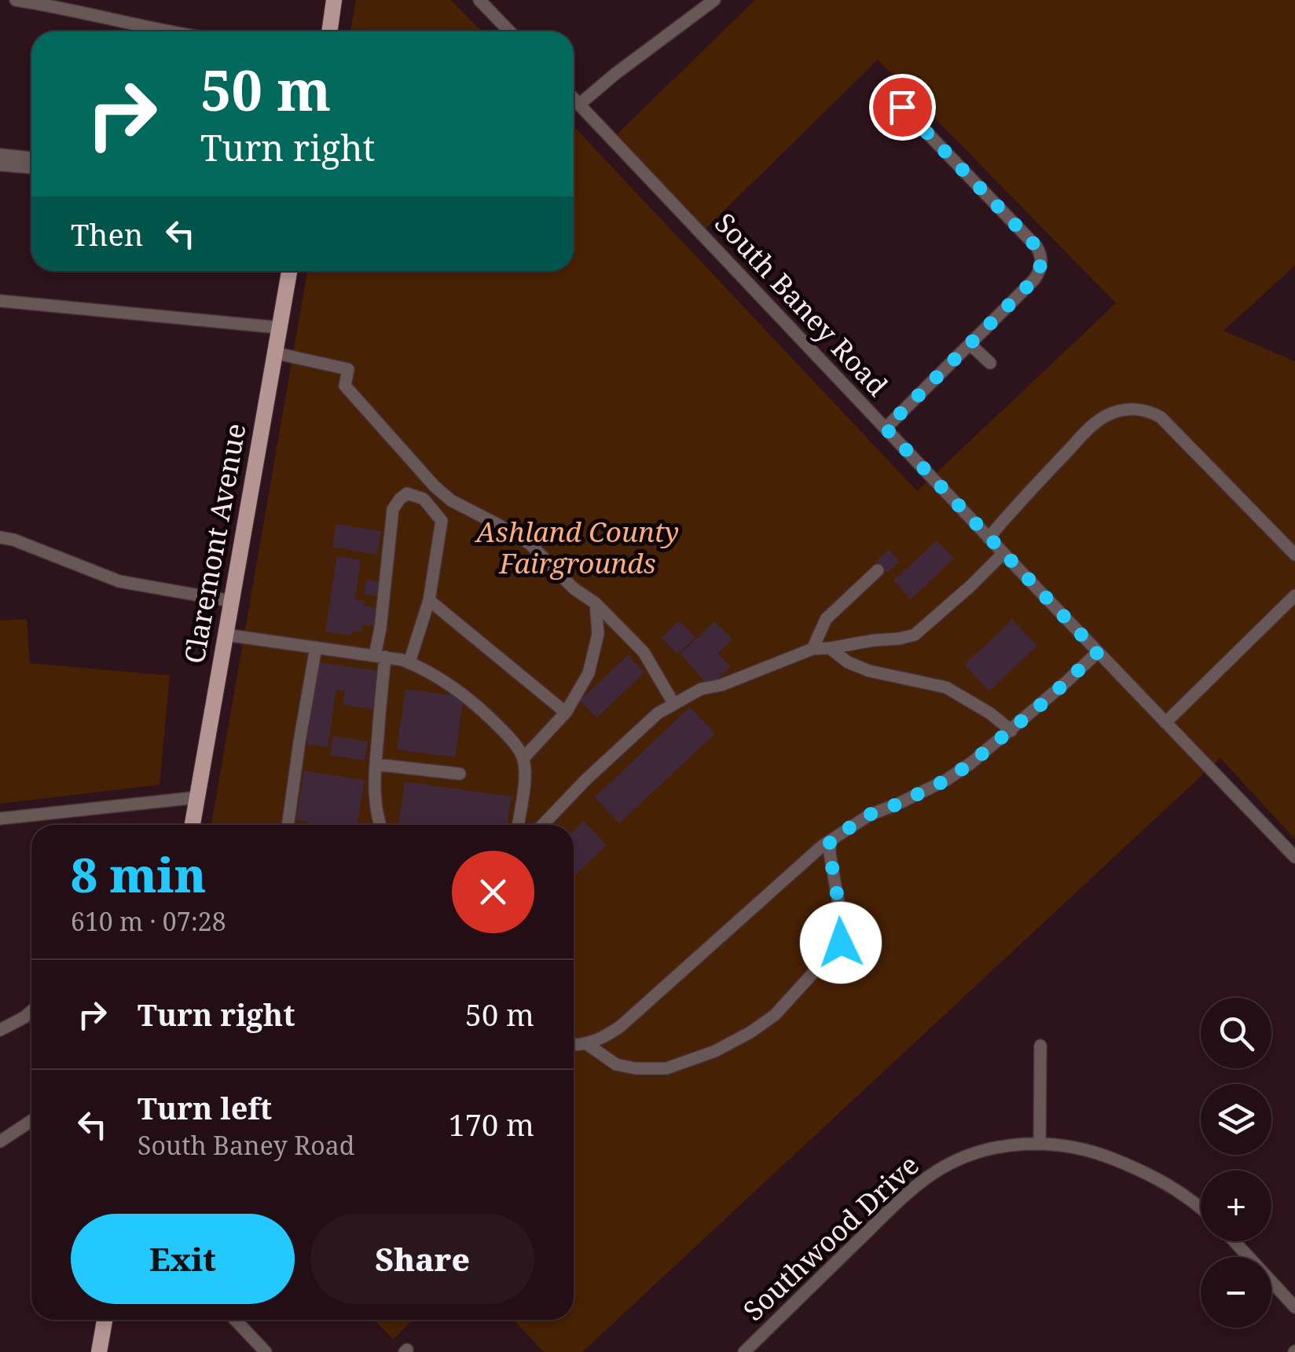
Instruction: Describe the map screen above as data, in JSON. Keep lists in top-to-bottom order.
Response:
{
  "streets": {
    "main road": ["Claremont Avenue"],
    "street": ["South Baney Road", "Southwood Drive"]
  },
  "parks": ["Ashland County Fairgrounds"],
  "page": {
    "turn": ["50 m", "Turn right"],
    "then": "Then",
    "heading": ["8 min", "610 m · 07:28"],
    "list": [
      {
        "name": "Turn right",
        "value": "50 m"
      },
      {
        "name": "Turn left",
        "note": "South Baney Road",
        "value": "170 m"
      }
    ],
    "map_buttons": ["+", "−"],
    "buttons": ["Exit", "Share"]
  }
}
